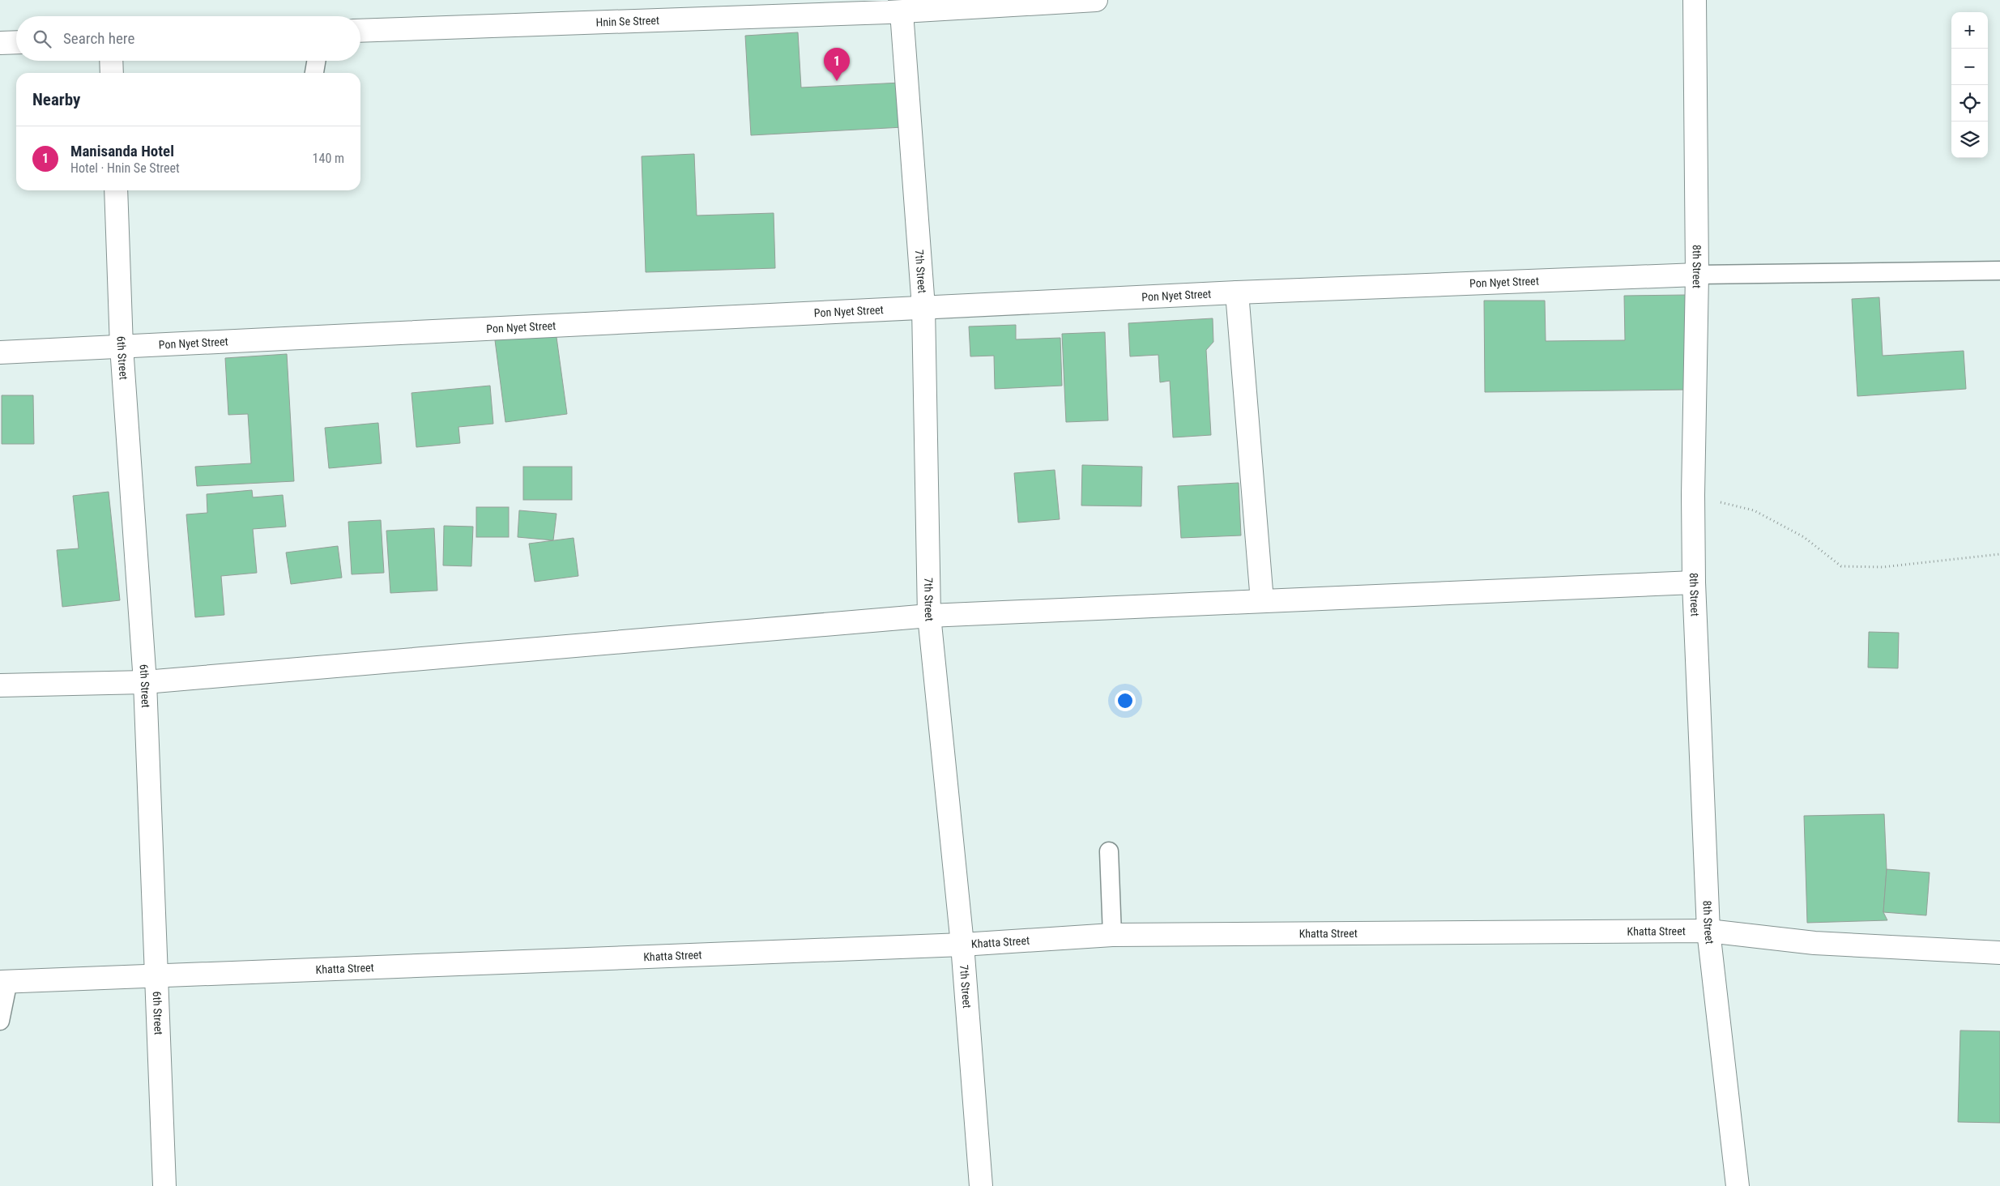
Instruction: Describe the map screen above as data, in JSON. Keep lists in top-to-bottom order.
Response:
{
  "streets": {
    "street": [
      "Hnin Se Street",
      "8th Street",
      "7th Street",
      "Pon Nyet Street",
      "6th Street",
      "Khatta Street"
    ]
  },
  "crossings": [
    ["Hnin Se Street", "7th Street"],
    ["8th Street", "Pon Nyet Street"],
    ["8th Street", "Khatta Street"],
    ["7th Street", "Pon Nyet Street"],
    ["7th Street", "Khatta Street"],
    ["Pon Nyet Street", "6th Street"],
    ["6th Street", "Khatta Street"]
  ],
  "page": {
    "map_buttons": ["+", "−"],
    "search": "Search here",
    "pins": "1",
    "heading": "Nearby",
    "list": [
      {
        "mark": "1",
        "name": "Manisanda Hotel",
        "note": "Hotel · Hnin Se Street",
        "value": "140 m"
      }
    ]
  }
}
